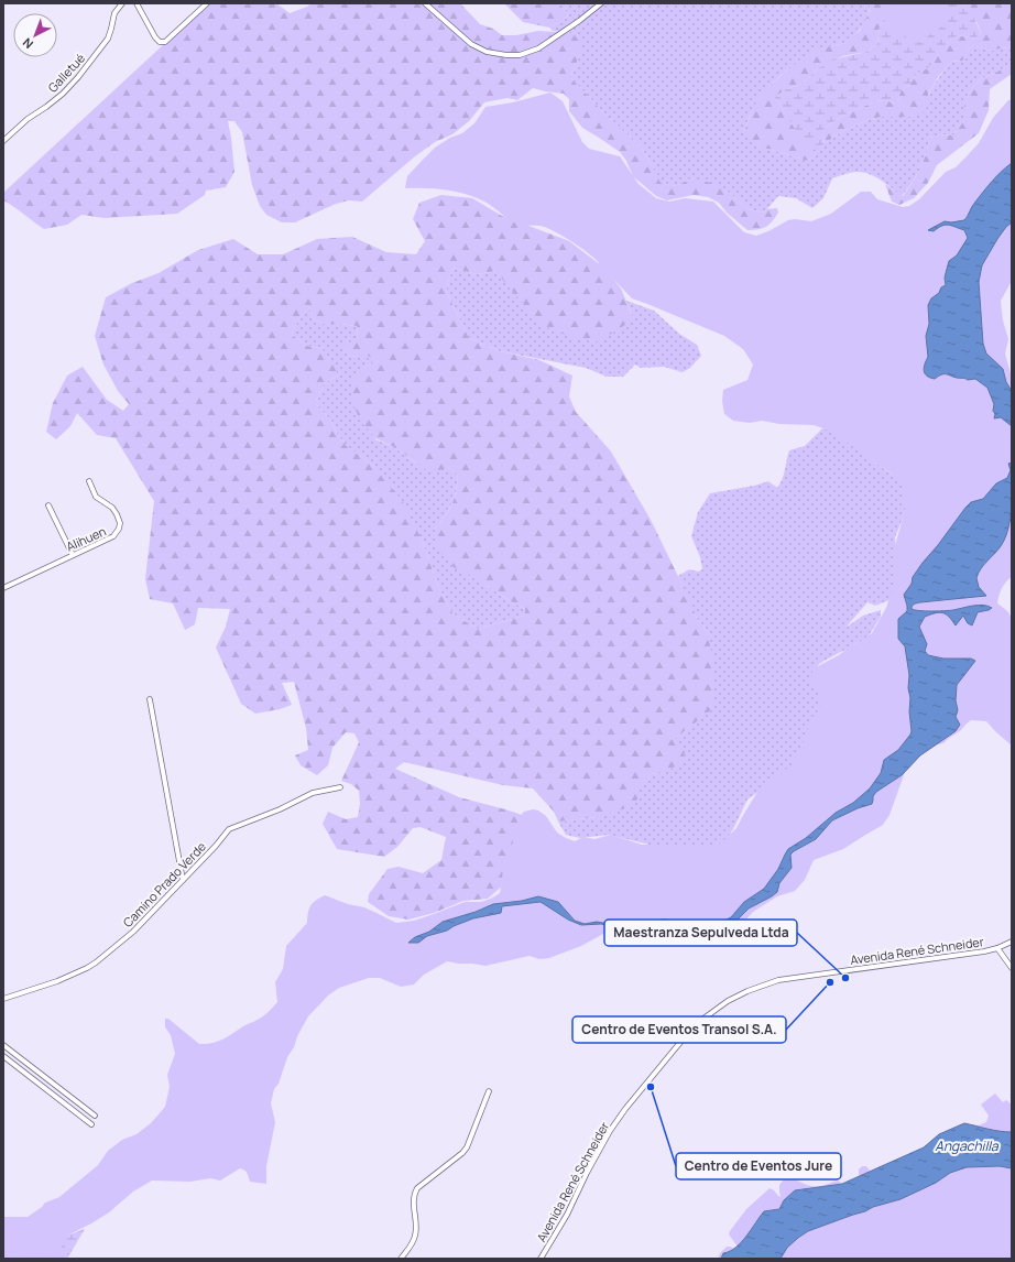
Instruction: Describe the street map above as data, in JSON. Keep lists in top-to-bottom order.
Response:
{
  "streets": {
    "street": [
      "Galletué",
      "Alihuen",
      "Camino Prado Verde",
      "Avenida René Schneider"
    ]
  },
  "water": ["Angachilla"],
  "places": ["Maestranza Sepulveda Ltda", "Centro de Eventos Transol S.A.", "Centro de Eventos Jure"],
  "north": "bottom left"
}
